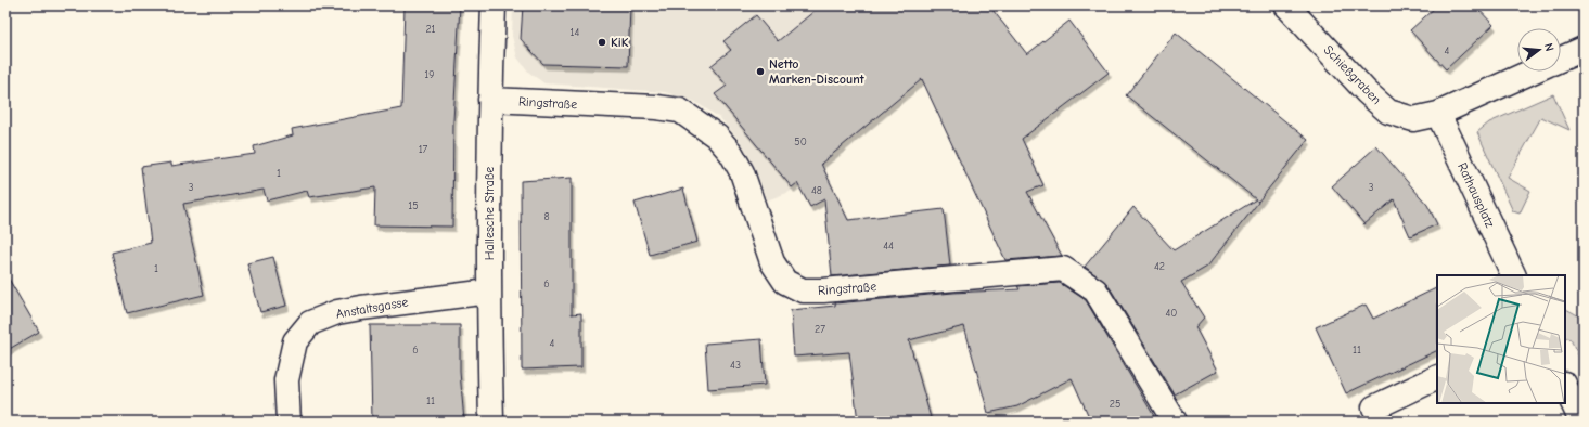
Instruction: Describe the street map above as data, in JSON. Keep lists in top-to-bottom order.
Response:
{
  "streets": {
    "street": [
      "Schießgraben",
      "Ringstraße",
      "Rathausplatz",
      "Hallesche Straße",
      "Anstaltsgasse"
    ]
  },
  "crossings": [
    ["Schießgraben", "Rathausplatz"],
    ["Ringstraße", "Hallesche Straße"],
    ["Hallesche Straße", "Anstaltsgasse"]
  ],
  "places": ["KiK", "Netto Marken-Discount"],
  "house_numbers": [
    "21",
    "14",
    "4",
    "19",
    "50",
    "17",
    "1",
    "3",
    "3",
    "48",
    "15",
    "8",
    "44",
    "42",
    "1",
    "6",
    "40",
    "27",
    "4",
    "6",
    "11",
    "43",
    "11",
    "25"
  ],
  "north": "right"
}
